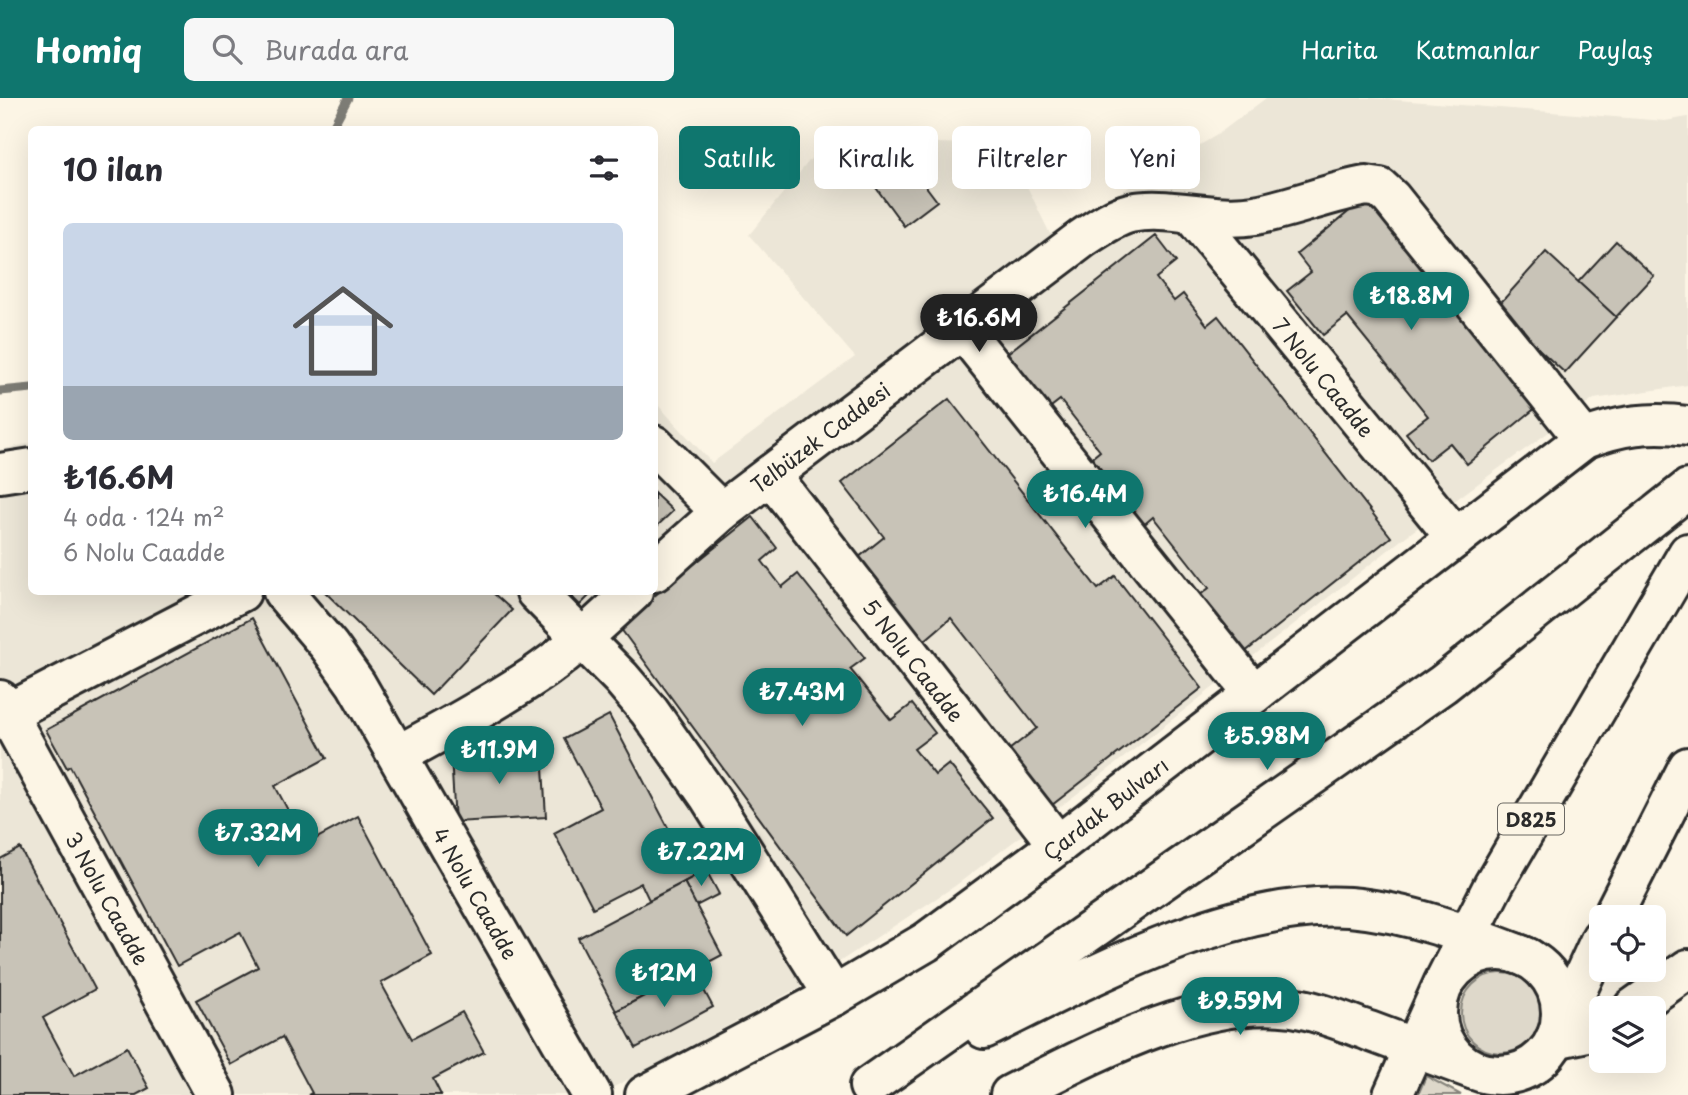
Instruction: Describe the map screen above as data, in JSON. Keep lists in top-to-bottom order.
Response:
{
  "streets": {
    "main road": [
      "7 Nolu Caadde",
      "Telbüzek Caddesi",
      "5 Nolu Caadde",
      "Çardak Bulvarı",
      "D825",
      "4 Nolu Caadde",
      "3 Nolu Caadde"
    ]
  },
  "crossings": [
    ["7 Nolu Caadde", "Telbüzek Caddesi"],
    ["7 Nolu Caadde", "Çardak Bulvarı"],
    ["Telbüzek Caddesi", "5 Nolu Caadde"],
    ["Telbüzek Caddesi", "Çardak Bulvarı"],
    ["5 Nolu Caadde", "Çardak Bulvarı"]
  ],
  "page": {
    "header": "Homiq",
    "search": "Burada ara",
    "nav": ["Harita", "Katmanlar", "Paylaş"],
    "chip": [
      "Satılık",
      "Kiralık",
      "Filtreler",
      "Yeni"
    ],
    "heading": "10 ilan",
    "list": [
      {
        "name": "₺16.6M",
        "note": "4 oda · 124 m² · 6 Nolu Caadde"
      }
    ],
    "price": [
      "₺18.8M",
      "₺16.6M",
      "₺16.4M",
      "₺7.43M",
      "₺5.98M",
      "₺11.9M",
      "₺7.32M",
      "₺7.22M",
      "₺12M",
      "₺9.59M"
    ]
  }
}
